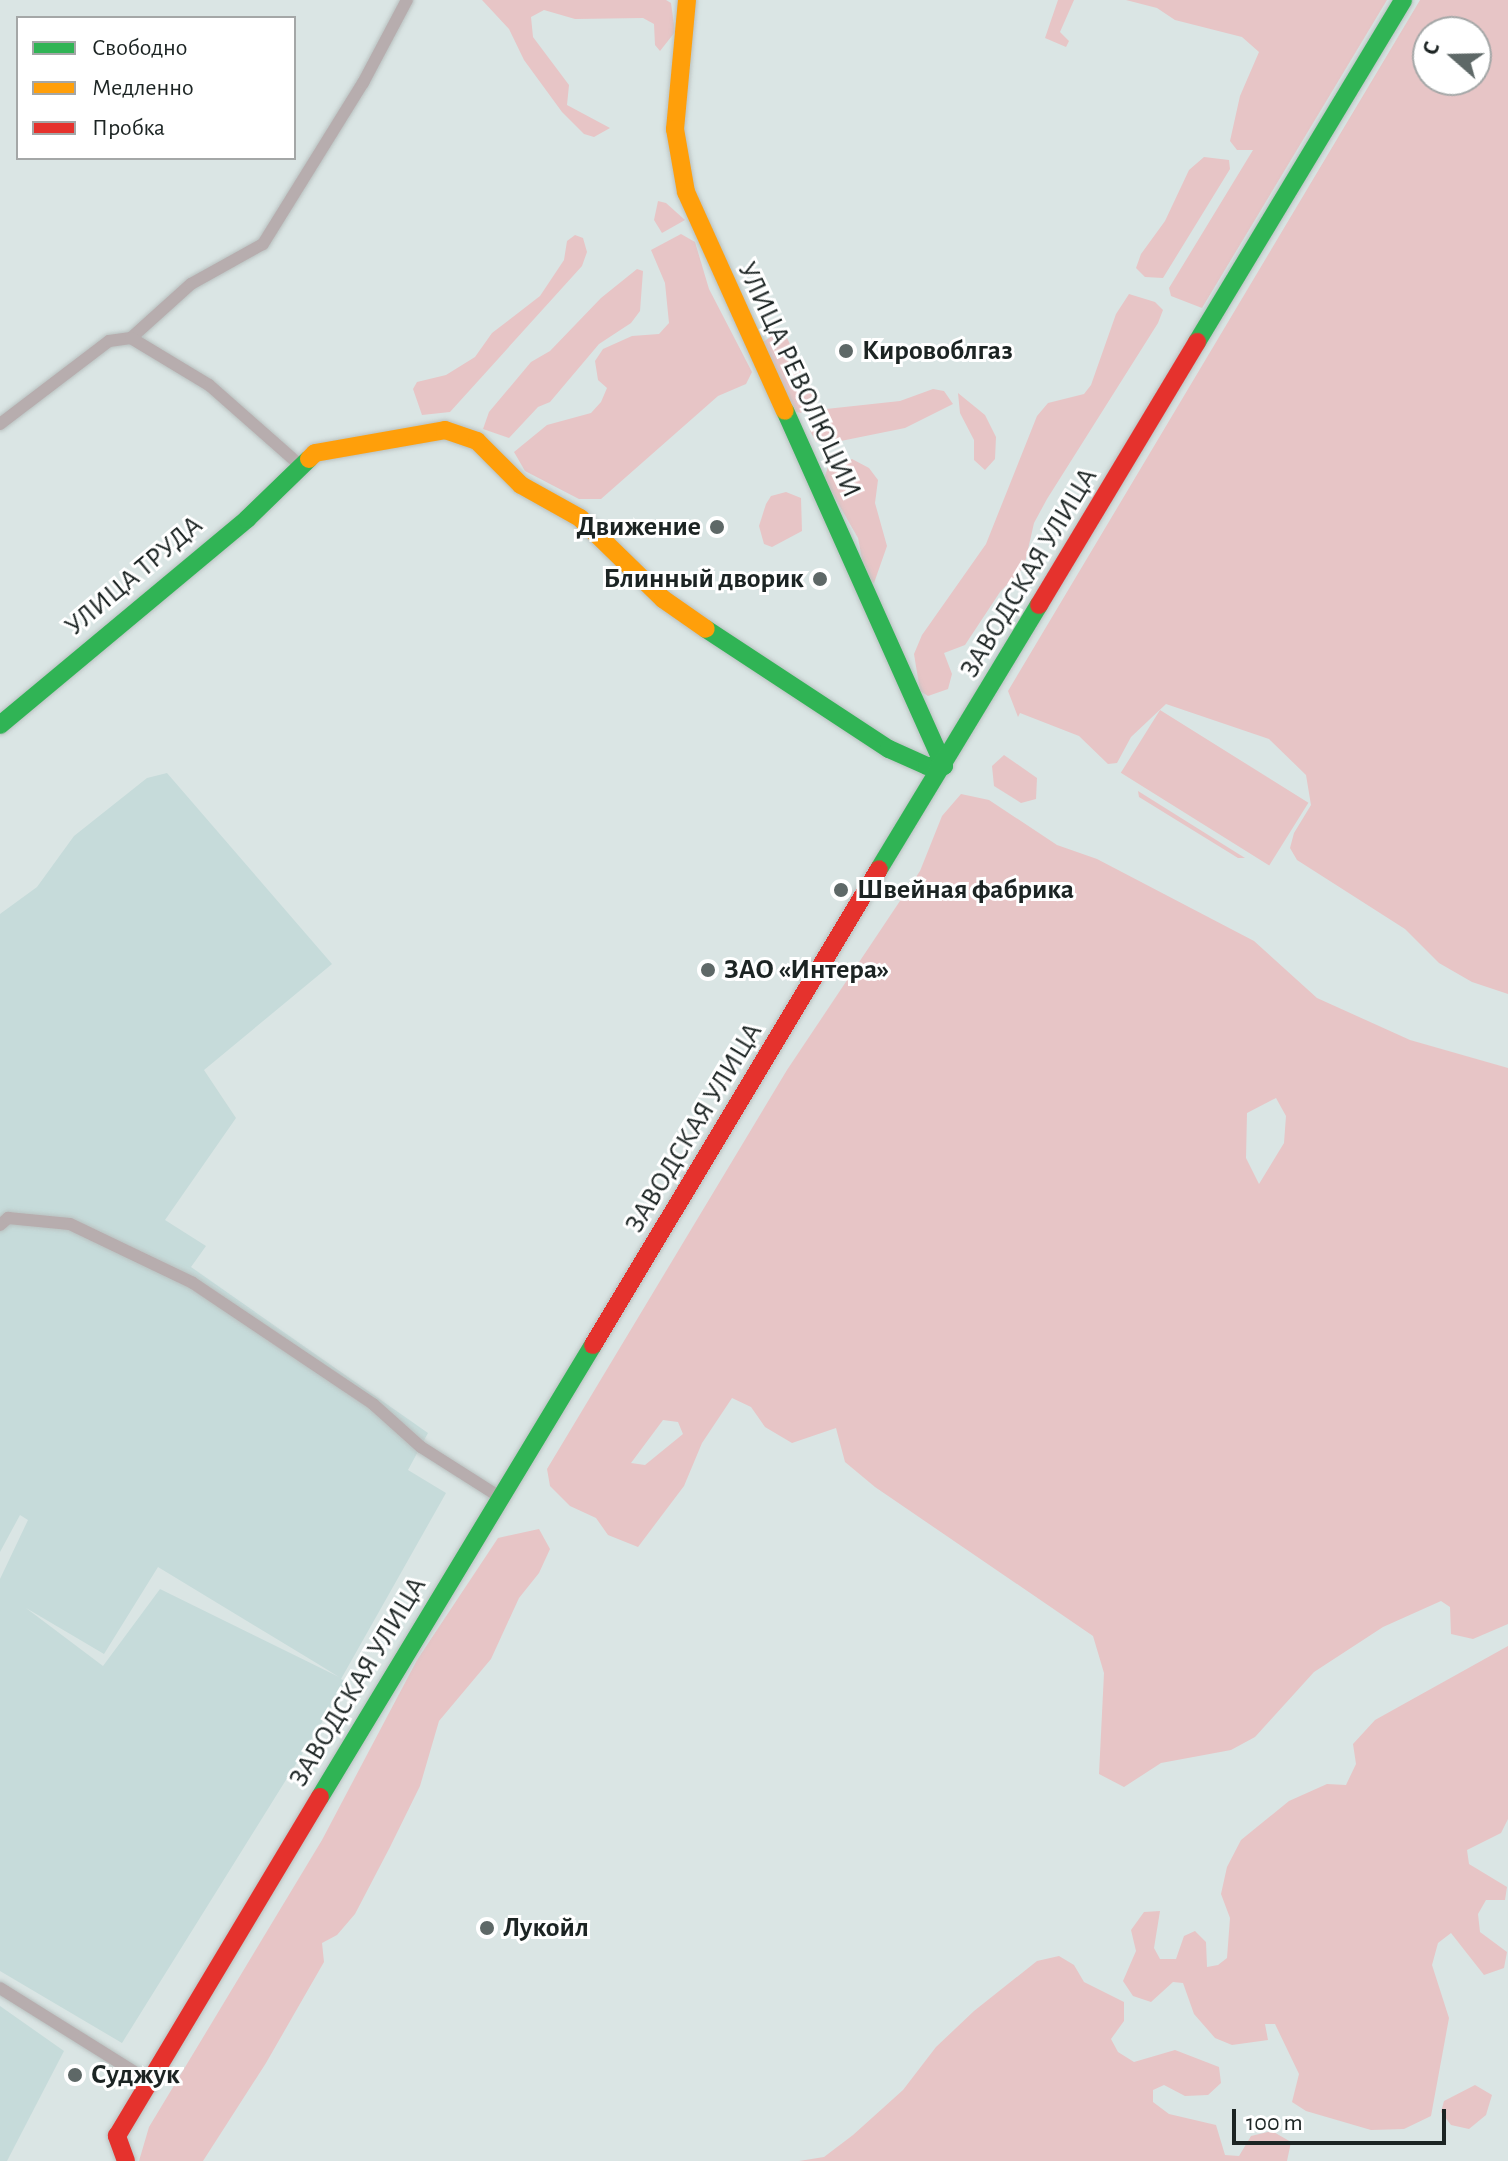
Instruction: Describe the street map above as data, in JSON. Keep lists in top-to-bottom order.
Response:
{
  "streets": {
    "main road": ["УЛИЦА РЕВОЛЮЦИИ", "ЗАВОДСКАЯ УЛИЦА", "УЛИЦА ТРУДА"]
  },
  "crossings": [
    ["УЛИЦА РЕВОЛЮЦИИ", "ЗАВОДСКАЯ УЛИЦА"],
    ["УЛИЦА РЕВОЛЮЦИИ", "УЛИЦА ТРУДА"],
    ["ЗАВОДСКАЯ УЛИЦА", "УЛИЦА ТРУДА"]
  ],
  "places": [
    "Кировоблгаз",
    "Движение",
    "Блинный дворик",
    "Швейная фабрика",
    "ЗАО «Интера»",
    "Лукойл",
    "Суджук"
  ],
  "legend": ["Свободно", "Медленно", "Пробка"],
  "scale_bar": "100 m",
  "north": "left"
}
